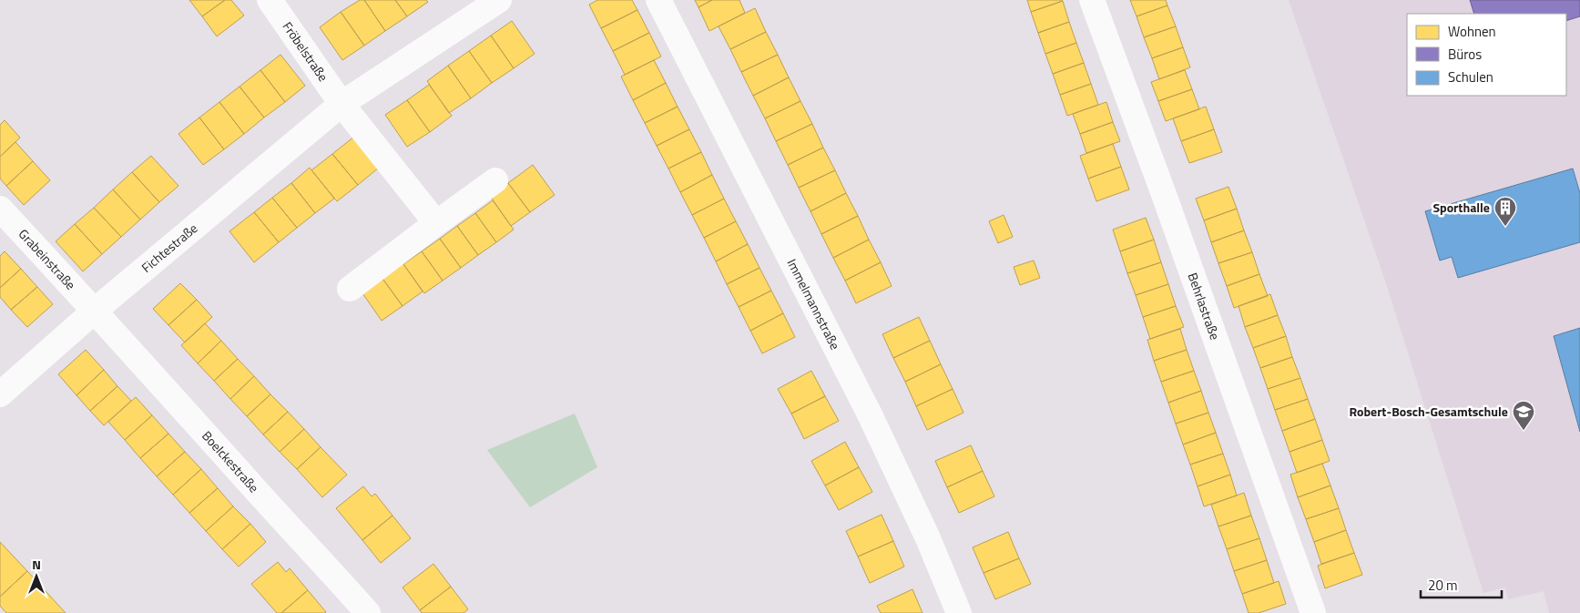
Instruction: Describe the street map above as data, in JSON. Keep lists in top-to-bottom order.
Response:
{
  "streets": {
    "street": [
      "Fröbelstraße",
      "Fichtestraße",
      "Grabeinstraße",
      "Immelmannstraße",
      "Behrlastraße",
      "Boelckestraße"
    ]
  },
  "crossings": [
    ["Fröbelstraße", "Fichtestraße"],
    ["Fichtestraße", "Grabeinstraße"],
    ["Fichtestraße", "Boelckestraße"],
    ["Grabeinstraße", "Boelckestraße"]
  ],
  "places": {
    "building": ["Sporthalle"],
    "school or university": ["Robert-Bosch-Gesamtschule"]
  },
  "legend": ["Wohnen", "Büros", "Schulen"],
  "scale_bar": "20 m",
  "north": "top"
}
